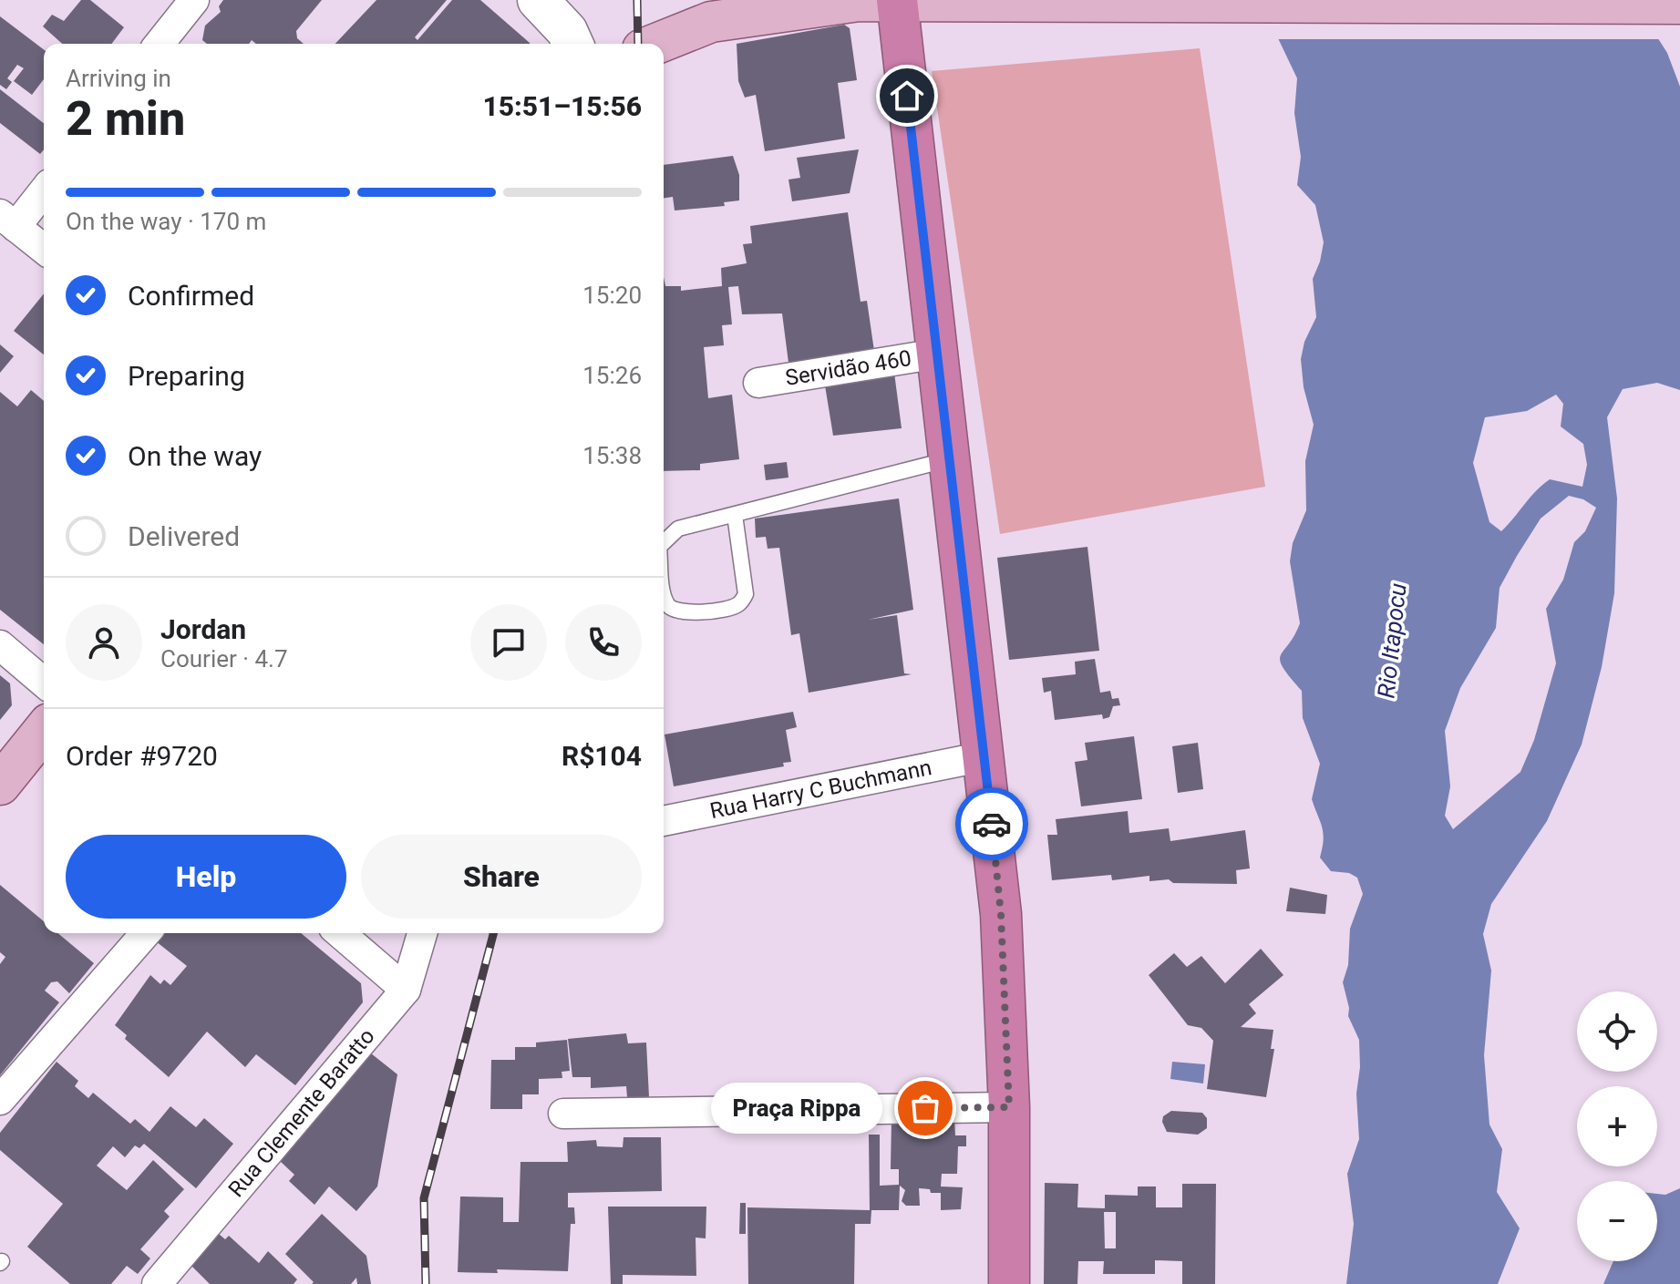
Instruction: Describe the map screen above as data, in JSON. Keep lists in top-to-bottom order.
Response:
{
  "streets": {
    "street": ["Servidão 460", "Rua Harry C Buchmann", "Rua Clemente Baratto"]
  },
  "water": ["Rio Itapocu"],
  "places": ["Praça Rippa"],
  "page": {
    "heading": ["2 min", "Arriving in", "15:51–15:56"],
    "panel": [
      "Jordan",
      "Courier · 4.7",
      "Order #9720",
      "R$104"
    ],
    "bar": "On the way · 170 m",
    "list": [
      ["Confirmed", "15:20"],
      ["Preparing", "15:26"],
      ["On the way", "15:38"],
      "Delivered"
    ],
    "buttons": ["Help", "Share"],
    "map_buttons": ["+", "−"],
    "bubble": "Praça Rippa"
  }
}
